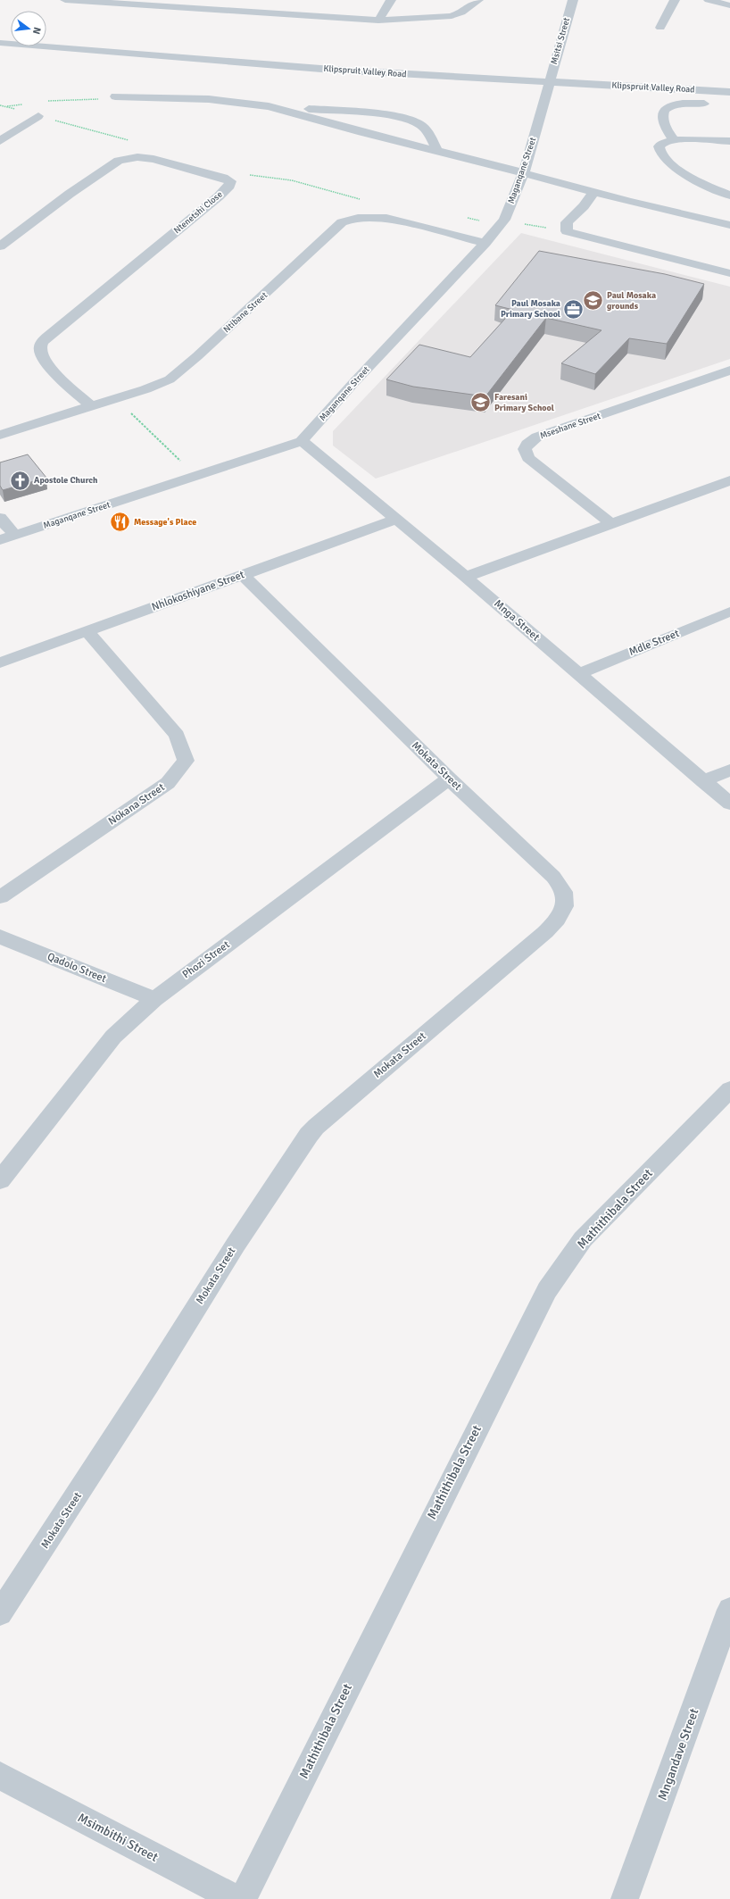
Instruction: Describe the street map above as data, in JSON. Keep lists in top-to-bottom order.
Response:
{
  "streets": {
    "street": [
      "Msitsi Street",
      "Klipspruit Valley Road",
      "Maganqane Street",
      "Ntenetshi Close",
      "Ntibane Street",
      "Mseshane Street",
      "Nhlokoshiyane Street",
      "Mnga Street",
      "Mdle Street",
      "Mokata Street",
      "Nokana Street",
      "Phozi Street",
      "Qadolo Street",
      "Mathithibala Street",
      "Mngandave Street",
      "Msimbithi Street"
    ]
  },
  "crossings": [
    ["Msitsi Street", "Klipspruit Valley Road"],
    ["Msitsi Street", "Maganqane Street"],
    ["Klipspruit Valley Road", "Maganqane Street"],
    ["Maganqane Street", "Ntibane Street"],
    ["Maganqane Street", "Mnga Street"],
    ["Ntenetshi Close", "Ntibane Street"],
    ["Nhlokoshiyane Street", "Mnga Street"],
    ["Nhlokoshiyane Street", "Mokata Street"],
    ["Nhlokoshiyane Street", "Nokana Street"],
    ["Mnga Street", "Mdle Street"],
    ["Mokata Street", "Phozi Street"],
    ["Phozi Street", "Qadolo Street"]
  ],
  "places": {
    "school or university": ["Paul Mosaka grounds", "Faresani Primary School"],
    "office": ["Paul Mosaka Primary School"],
    "church": ["Apostole Church"],
    "restaurant": ["Message's Place"]
  },
  "north": "right"
}
